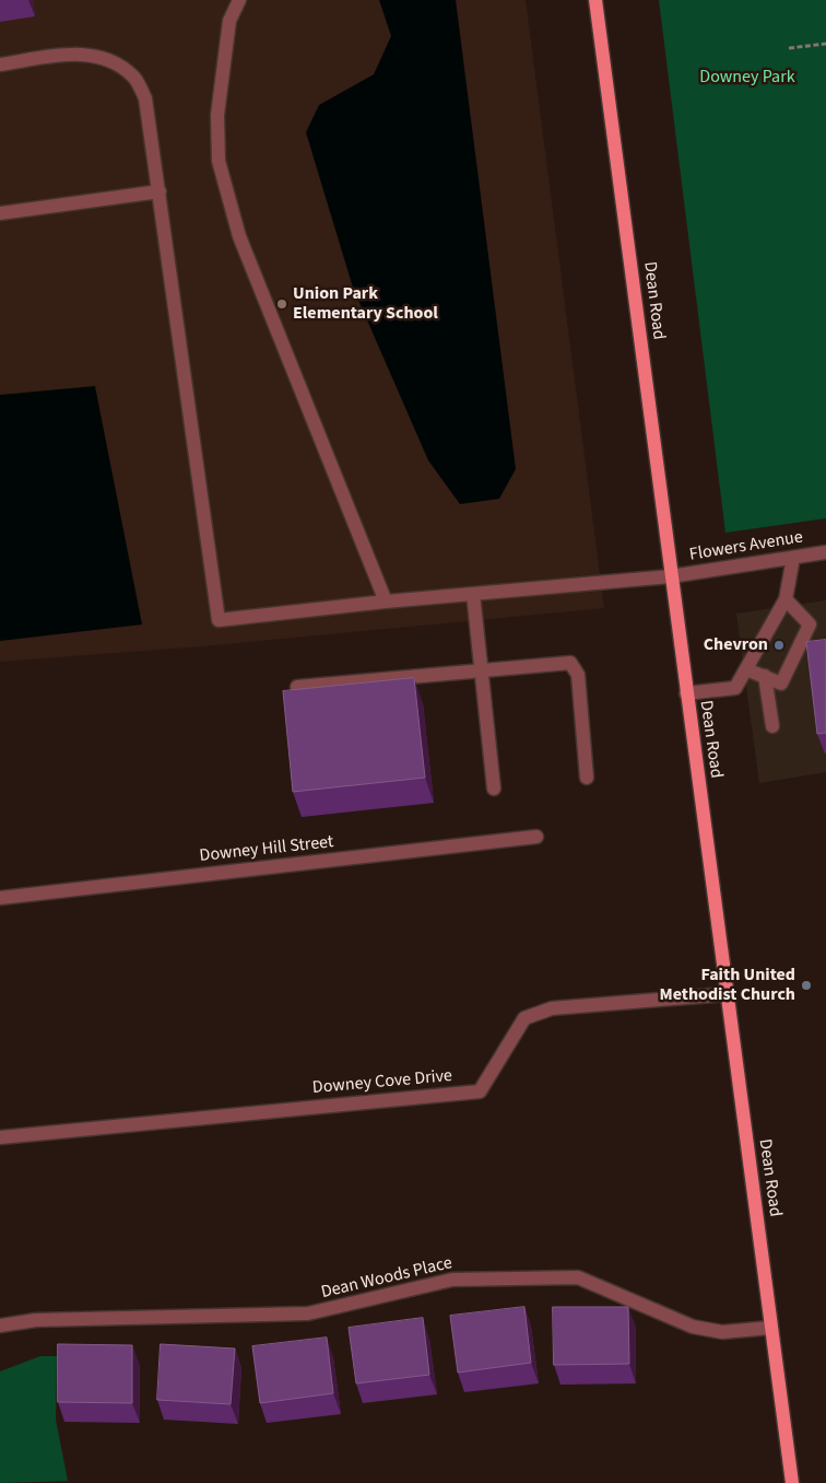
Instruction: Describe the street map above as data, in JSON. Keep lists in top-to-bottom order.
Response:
{
  "streets": {
    "main road": ["Dean Road"],
    "street": [
      "Flowers Avenue",
      "Downey Hill Street",
      "Downey Cove Drive",
      "Dean Woods Place"
    ]
  },
  "crossings": [
    ["Dean Road", "Flowers Avenue"],
    ["Dean Road", "Downey Cove Drive"],
    ["Dean Road", "Dean Woods Place"]
  ],
  "parks": ["Downey Park"],
  "places": ["Union Park Elementary School", "Chevron", "Faith United Methodist Church"]
}
